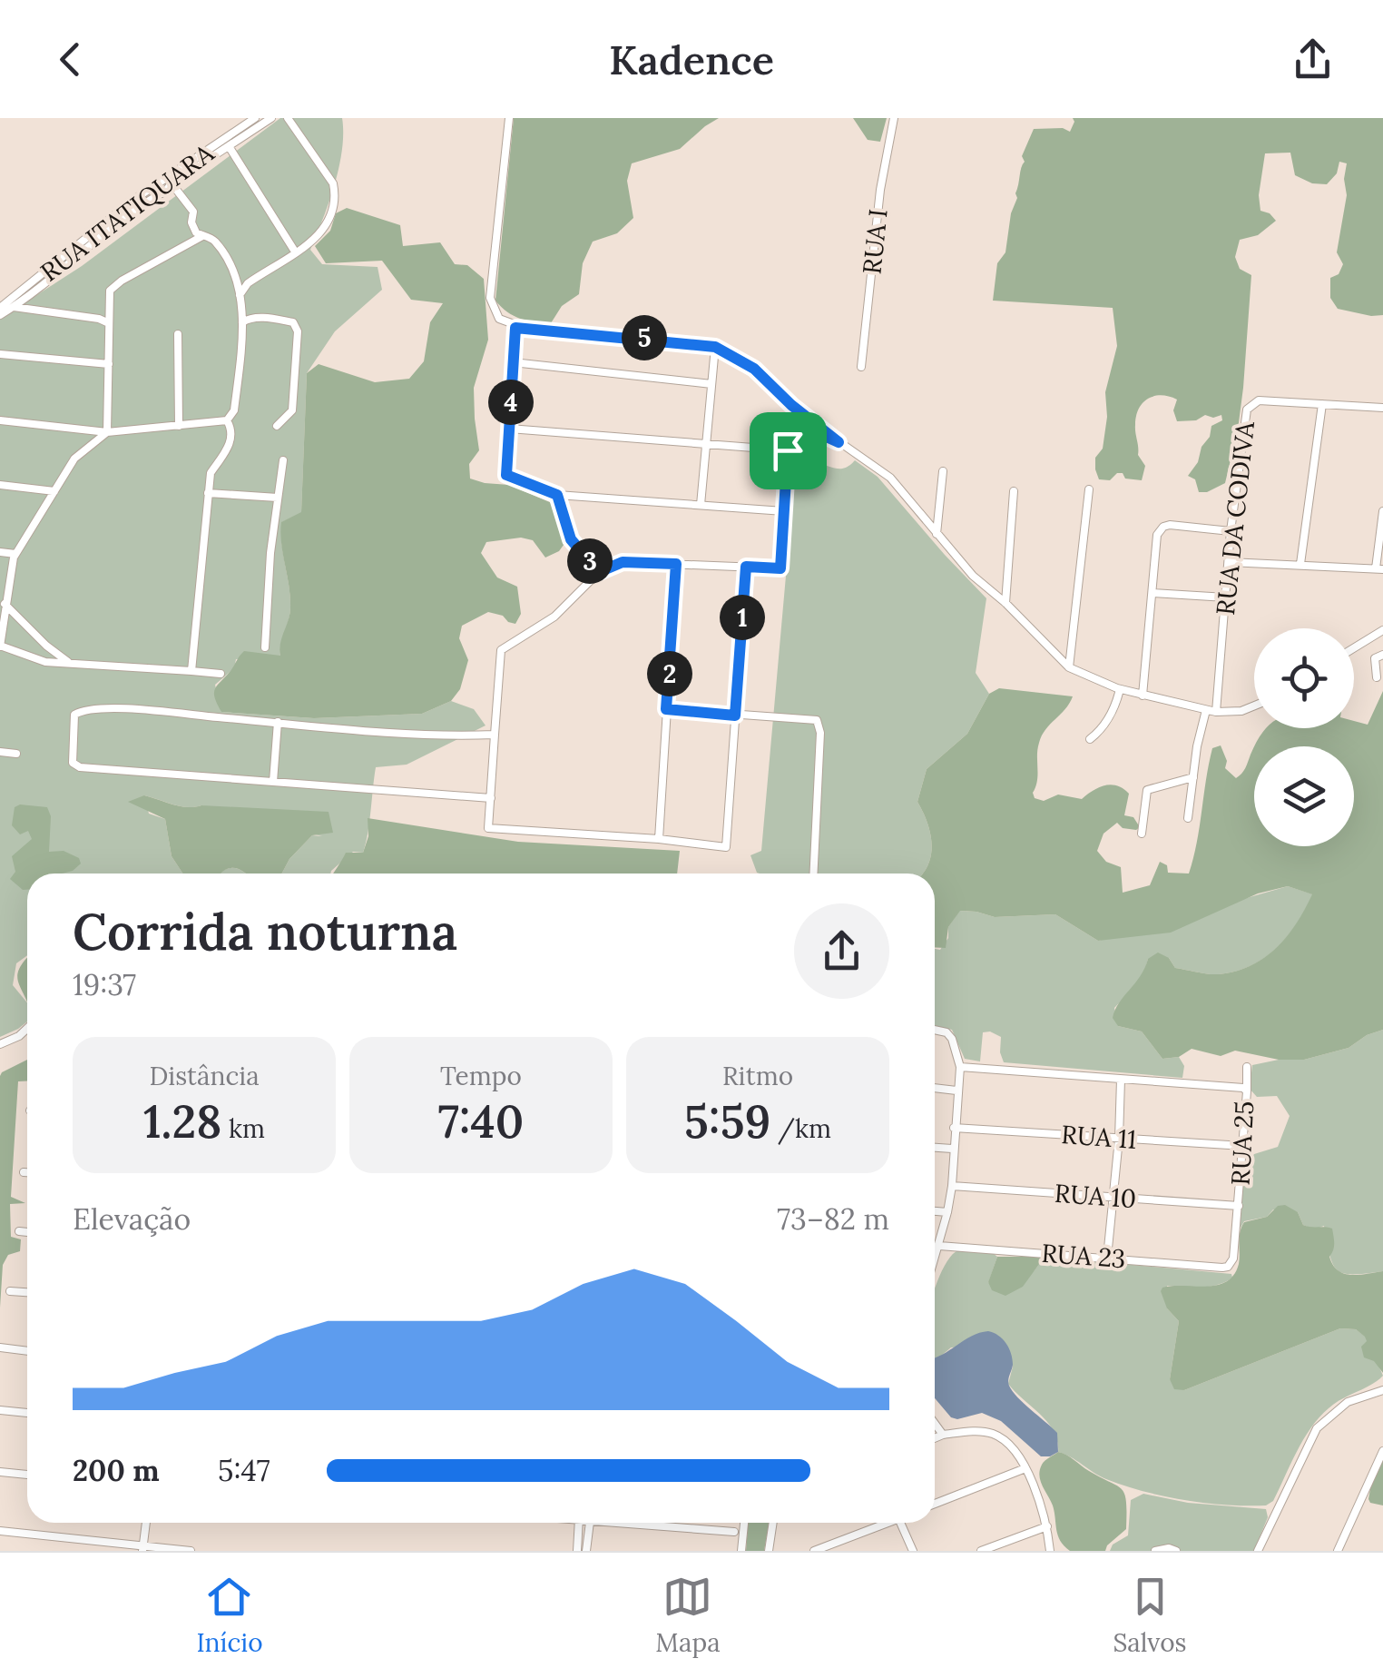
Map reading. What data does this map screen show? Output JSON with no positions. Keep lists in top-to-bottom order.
{
  "streets": {
    "street": [
      "RUA ITATIQUARA",
      "RUA I",
      "RUA DA CODIVA",
      "RUA 11",
      "RUA 25",
      "RUA 10",
      "RUA 23"
    ]
  },
  "crossings": [
    ["RUA 11", "RUA 25"],
    ["RUA 25", "RUA 10"],
    ["RUA 25", "RUA 23"]
  ],
  "page": {
    "header": "Kadence",
    "pins": [
      "5",
      "4",
      "3",
      "1",
      "2"
    ],
    "heading": ["Corrida noturna", "19:37"],
    "stats": [
      ["Distância", "1.28 km"],
      ["Tempo", "7:40"],
      ["Ritmo", "5:59 /km"]
    ],
    "chart": ["Elevação", "73–82 m"],
    "list": [
      {
        "name": "200 m",
        "note": "5:47"
      }
    ],
    "tabs": ["Início", "Mapa", "Salvos"]
  }
}
